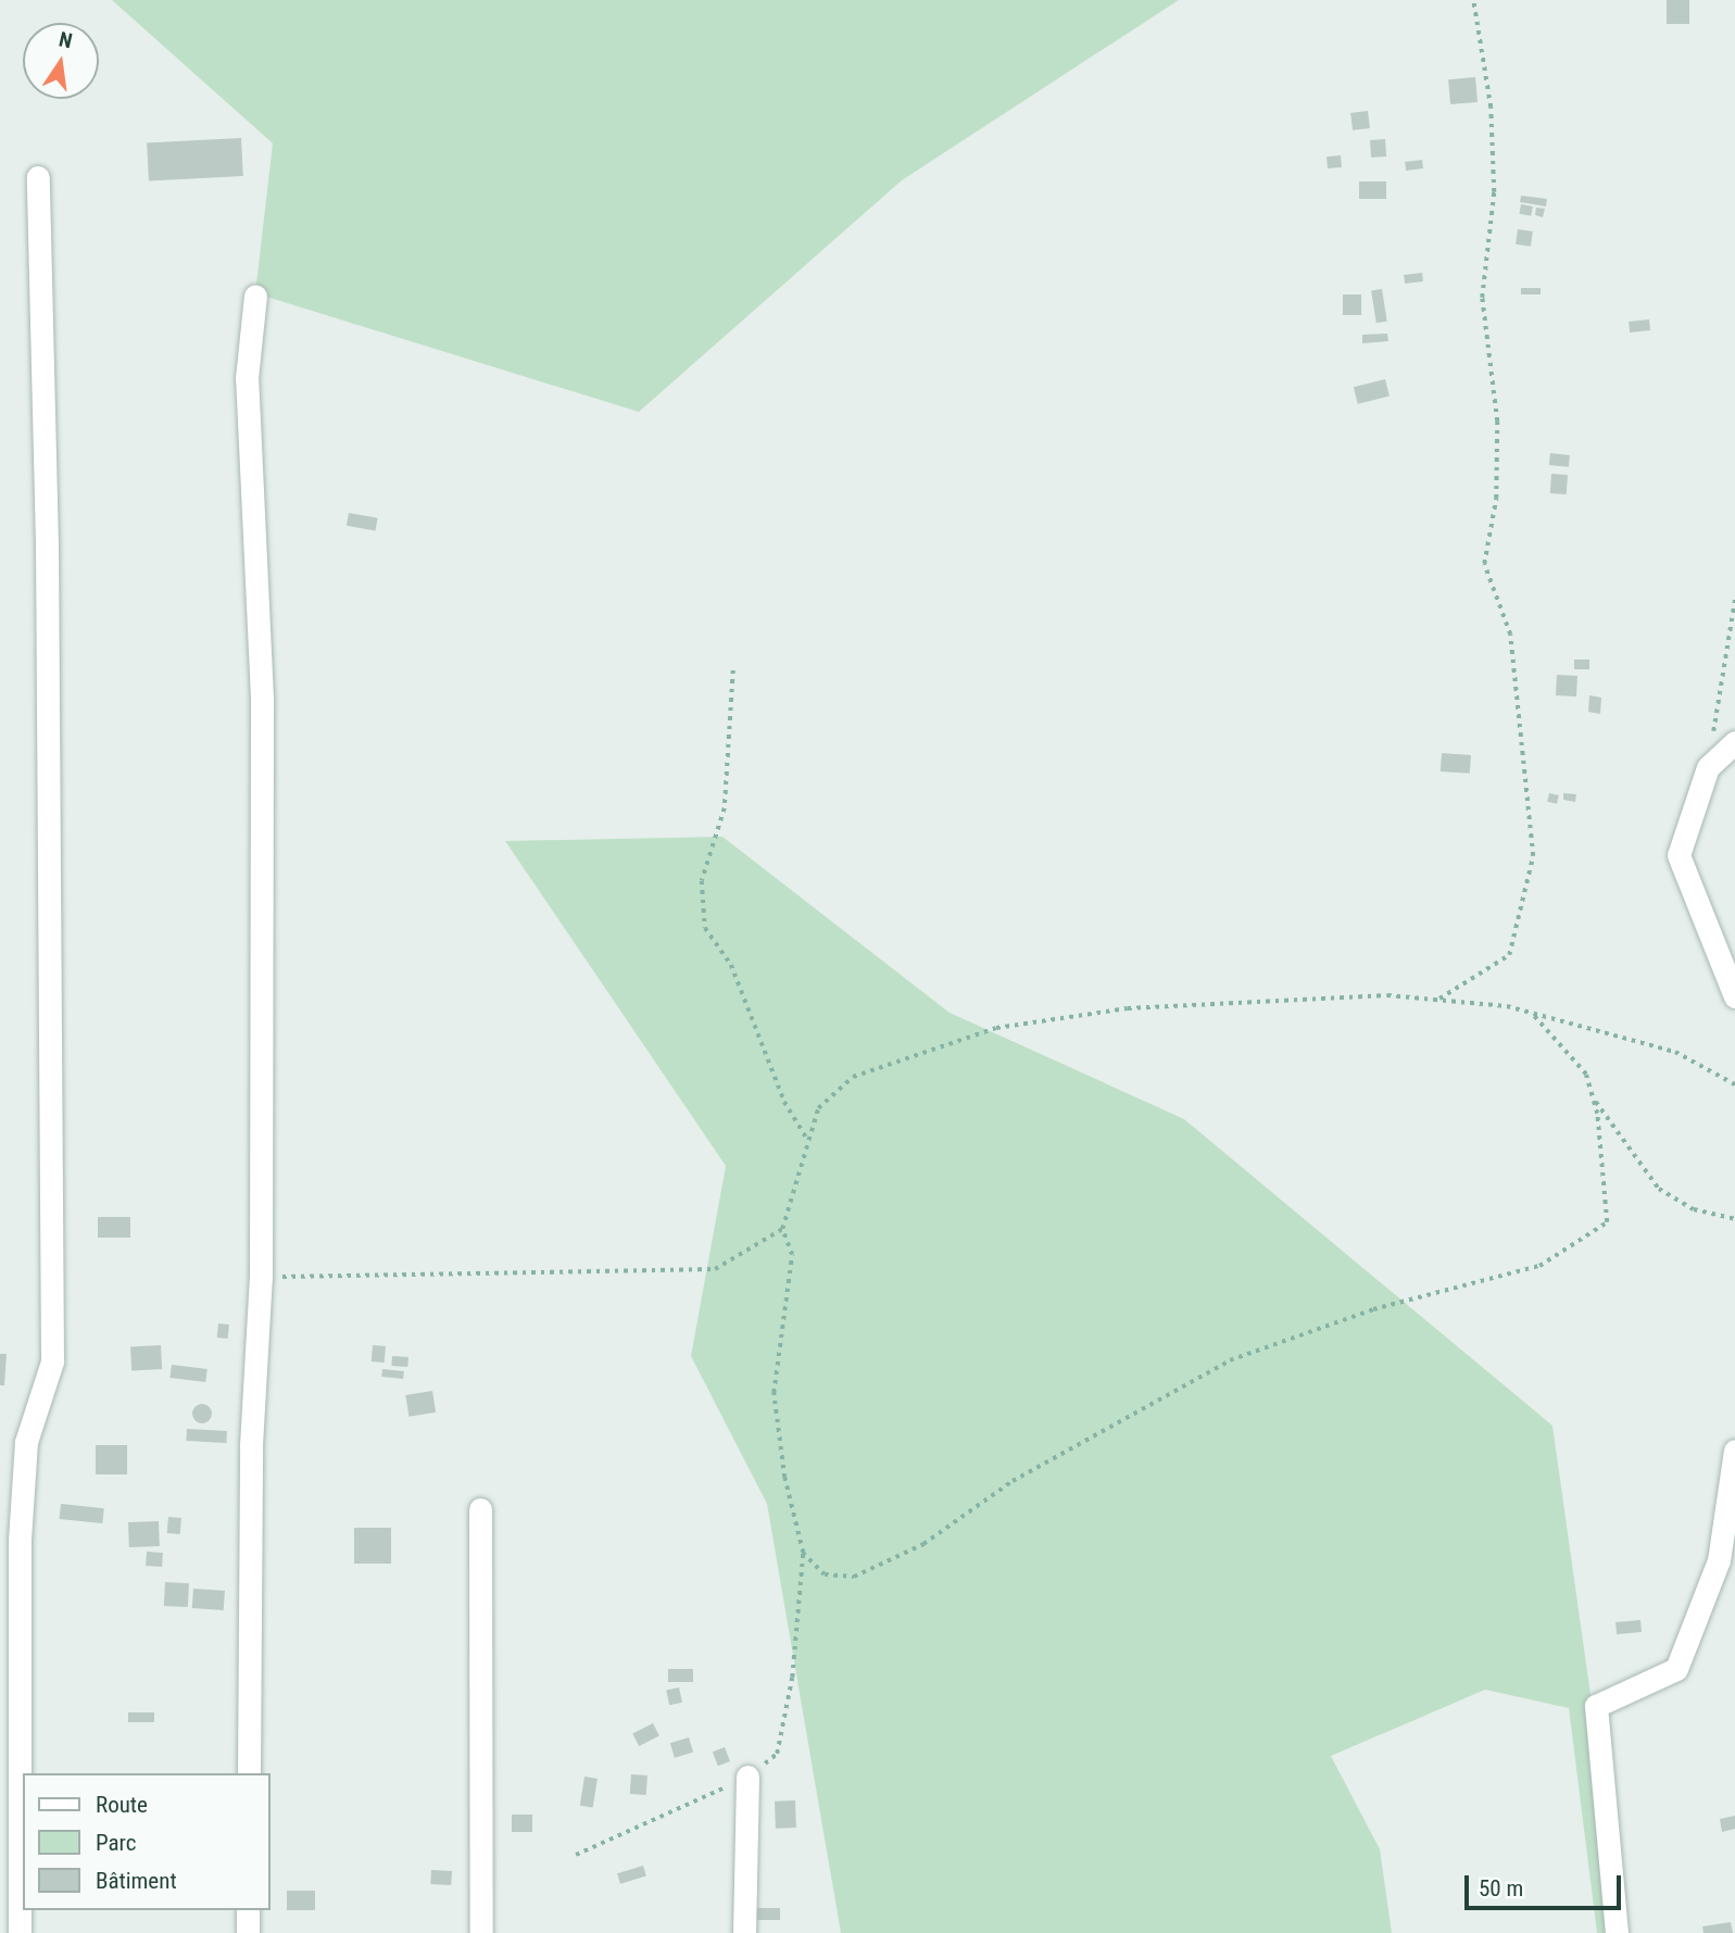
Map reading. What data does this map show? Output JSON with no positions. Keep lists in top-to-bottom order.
{
  "legend": ["Route", "Parc", "Bâtiment"],
  "scale_bar": "50 m",
  "north": "top"
}
